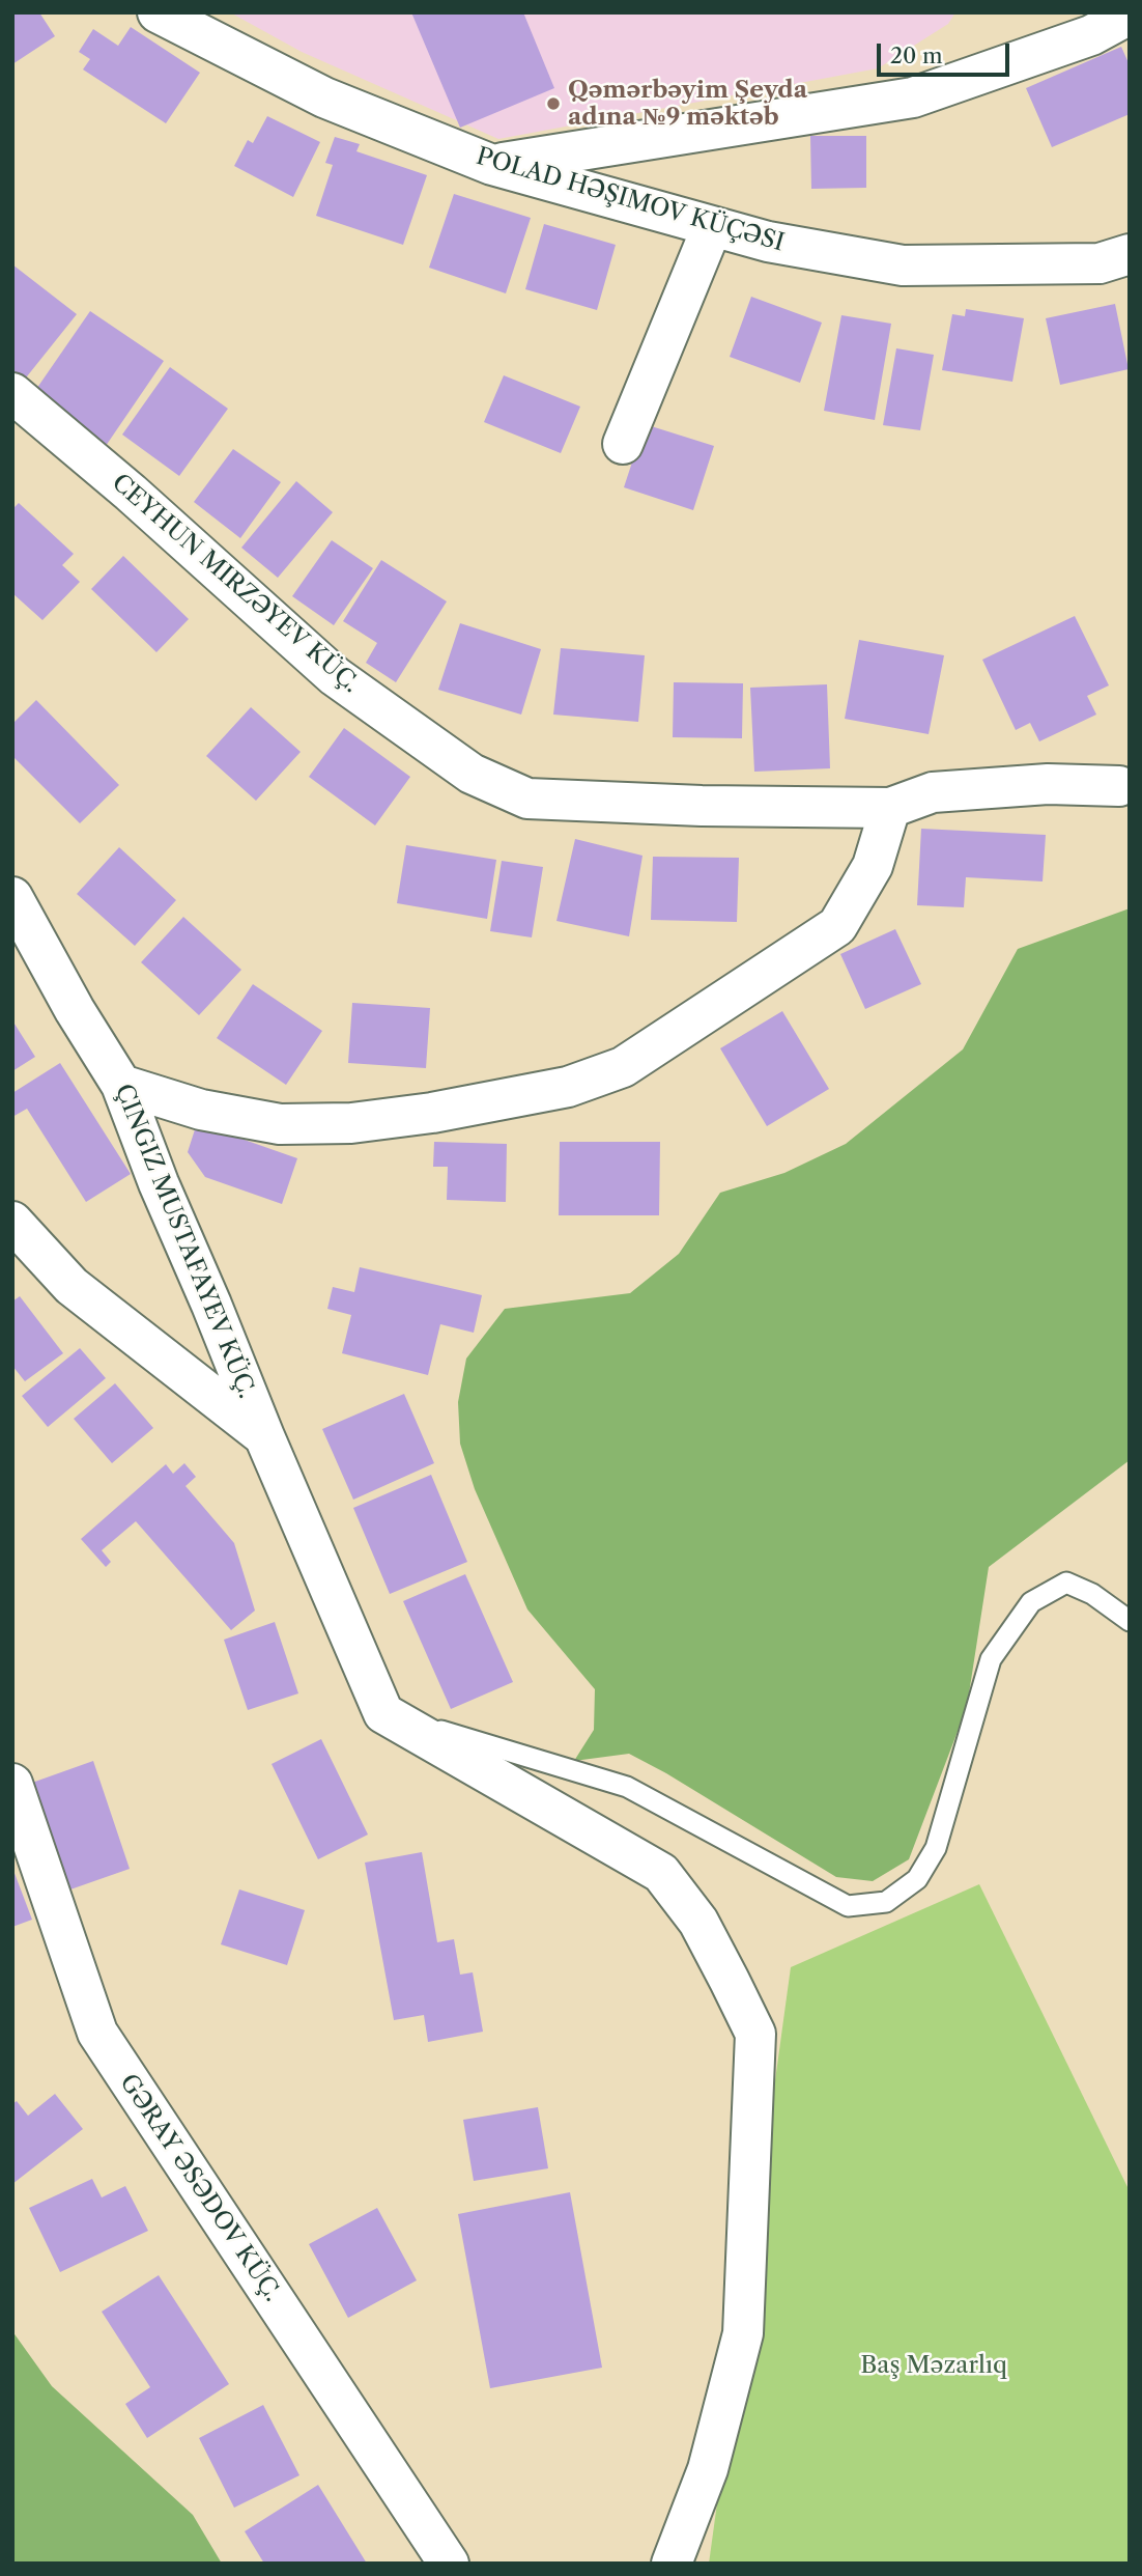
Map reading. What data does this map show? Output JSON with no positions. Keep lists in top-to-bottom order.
{
  "streets": {
    "street": [
      "POLAD HƏŞIMOV KÜÇƏSI",
      "CEYHUN MIRZƏYEV KÜÇ.",
      "ÇINGIZ MUSTAFAYEV KÜÇ.",
      "GƏRAY ƏSƏDOV KÜÇ."
    ]
  },
  "parks": ["Baş Məzarlıq"],
  "places": ["Qəmərbəyim Şeyda adına №9 məktəb"],
  "scale_bar": "20 m"
}
